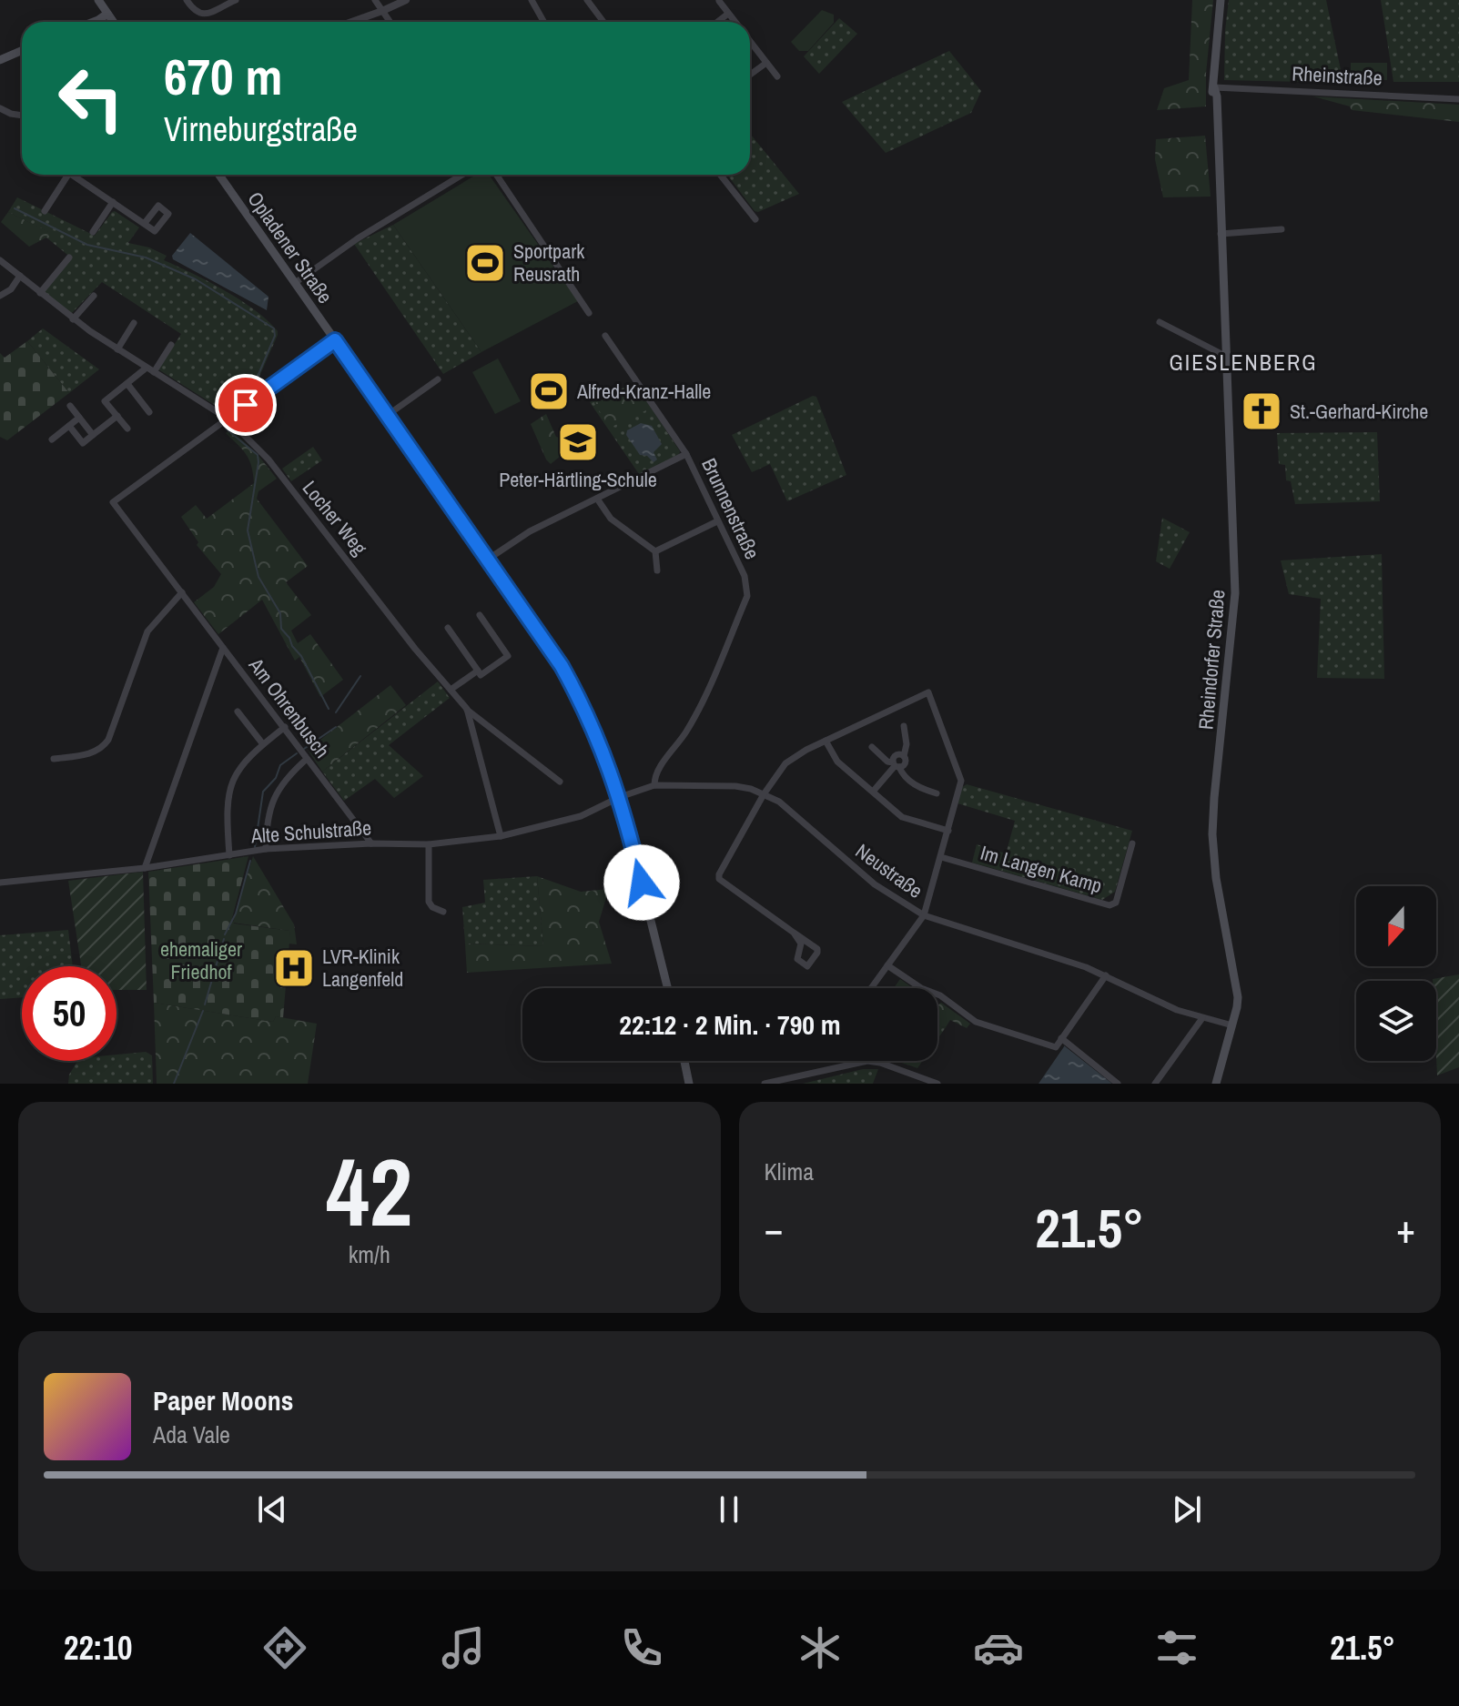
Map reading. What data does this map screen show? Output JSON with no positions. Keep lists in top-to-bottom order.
{
  "streets": {
    "main road": ["Opladener Straße", "Rheindorfer Straße"],
    "street": [
      "Rheinstraße",
      "Brunnenstraße",
      "Locher Weg",
      "Am Ohrenbusch",
      "Alte Schulstraße",
      "Im Langen Kamp",
      "Neustraße"
    ]
  },
  "crossings": [
    ["Rheinstraße", "Rheindorfer Straße"],
    ["Opladener Straße", "Alte Schulstraße"],
    ["Opladener Straße", "Neustraße"],
    ["Brunnenstraße", "Neustraße"],
    ["Locher Weg", "Am Ohrenbusch"],
    ["Locher Weg", "Alte Schulstraße"],
    ["Rheindorfer Straße", "Neustraße"],
    ["Am Ohrenbusch", "Alte Schulstraße"],
    ["Alte Schulstraße", "Neustraße"]
  ],
  "districts": ["GIESLENBERG"],
  "parks": ["ehemaliger Friedhof"],
  "places": {
    "sports": ["Sportpark Reusrath", "Alfred-Kranz-Halle"],
    "church": ["St.-Gerhard-Kirche"],
    "school or university": ["Peter-Härtling-Schule"],
    "hospital": ["LVR-Klinik Langenfeld"]
  },
  "north": "bottom",
  "page": {
    "turn": ["670 m", "Virneburgstraße"],
    "limit": "50",
    "trip": "22:12 · 2 Min. · 790 m",
    "tile": [
      ["42", "km/h"],
      "Klima"
    ],
    "heat": ["−", "21.5°", "+"],
    "song": ["Paper Moons", "Ada Vale"],
    "tabs": ["22:10", "21.5°"]
  }
}
